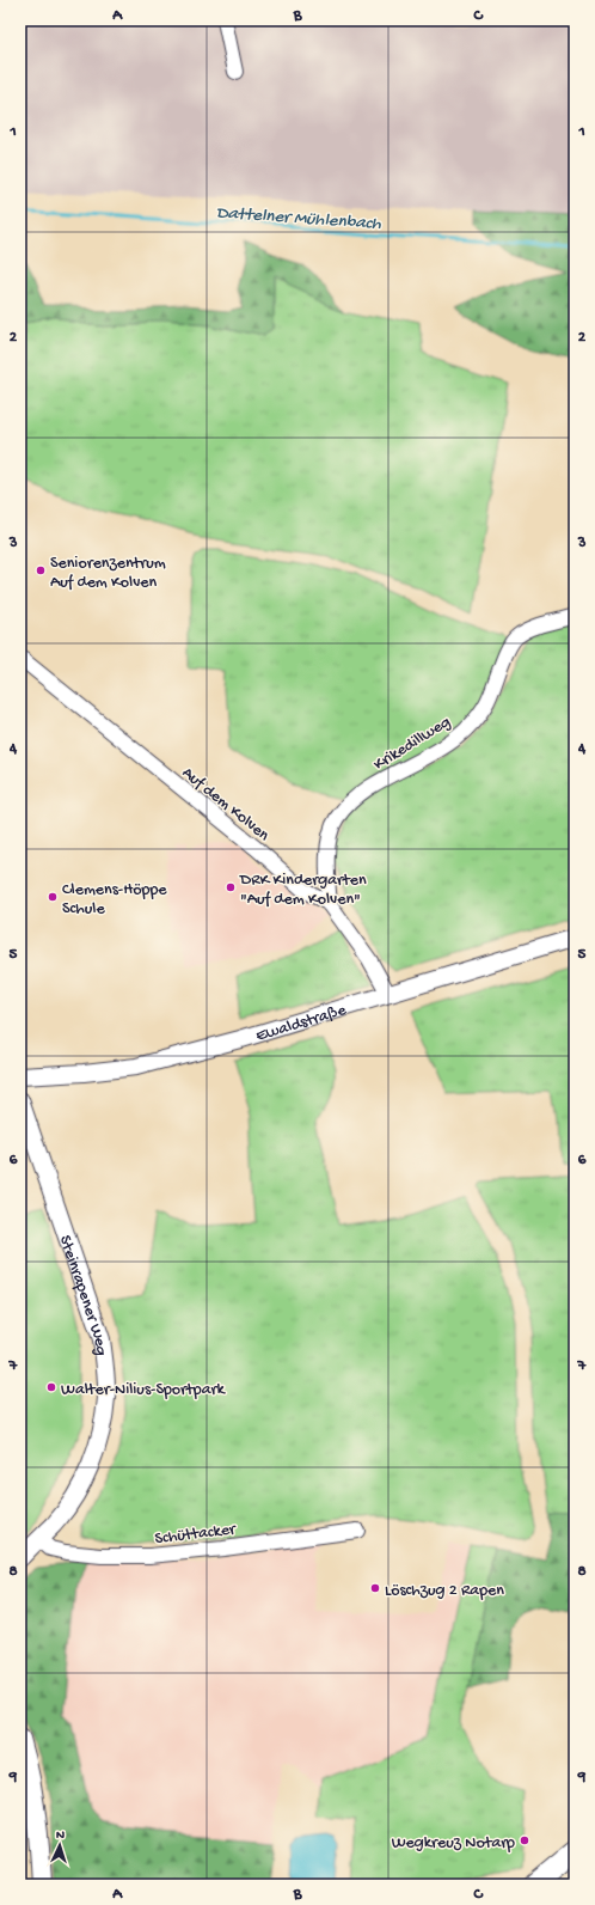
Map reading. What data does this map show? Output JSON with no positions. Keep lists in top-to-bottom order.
{
  "streets": {
    "street": [
      "Krikedillweg",
      "Auf dem Kolven",
      "Ewaldstraße",
      "Steinrapener Weg",
      "Schüttacker"
    ]
  },
  "crossings": [
    ["Krikedillweg", "Auf dem Kolven"],
    ["Auf dem Kolven", "Ewaldstraße"],
    ["Steinrapener Weg", "Schüttacker"]
  ],
  "water": ["Dattelner Mühlenbach"],
  "places": [
    "Seniorenzentrum Auf dem Kolven",
    "DRK Kindergarten \"Auf dem Kolven\"",
    "Clemens-Höppe Schule",
    "Walter-Nilius-Sportpark",
    "Löschzug 2 Rapen",
    "Wegkreuz Notarp"
  ],
  "north": "top",
  "grid": {
    "columns": ["A", "B", "C"],
    "rows": [
      "1",
      "2",
      "3",
      "4",
      "5",
      "6",
      "7",
      "8",
      "9"
    ]
  }
}
